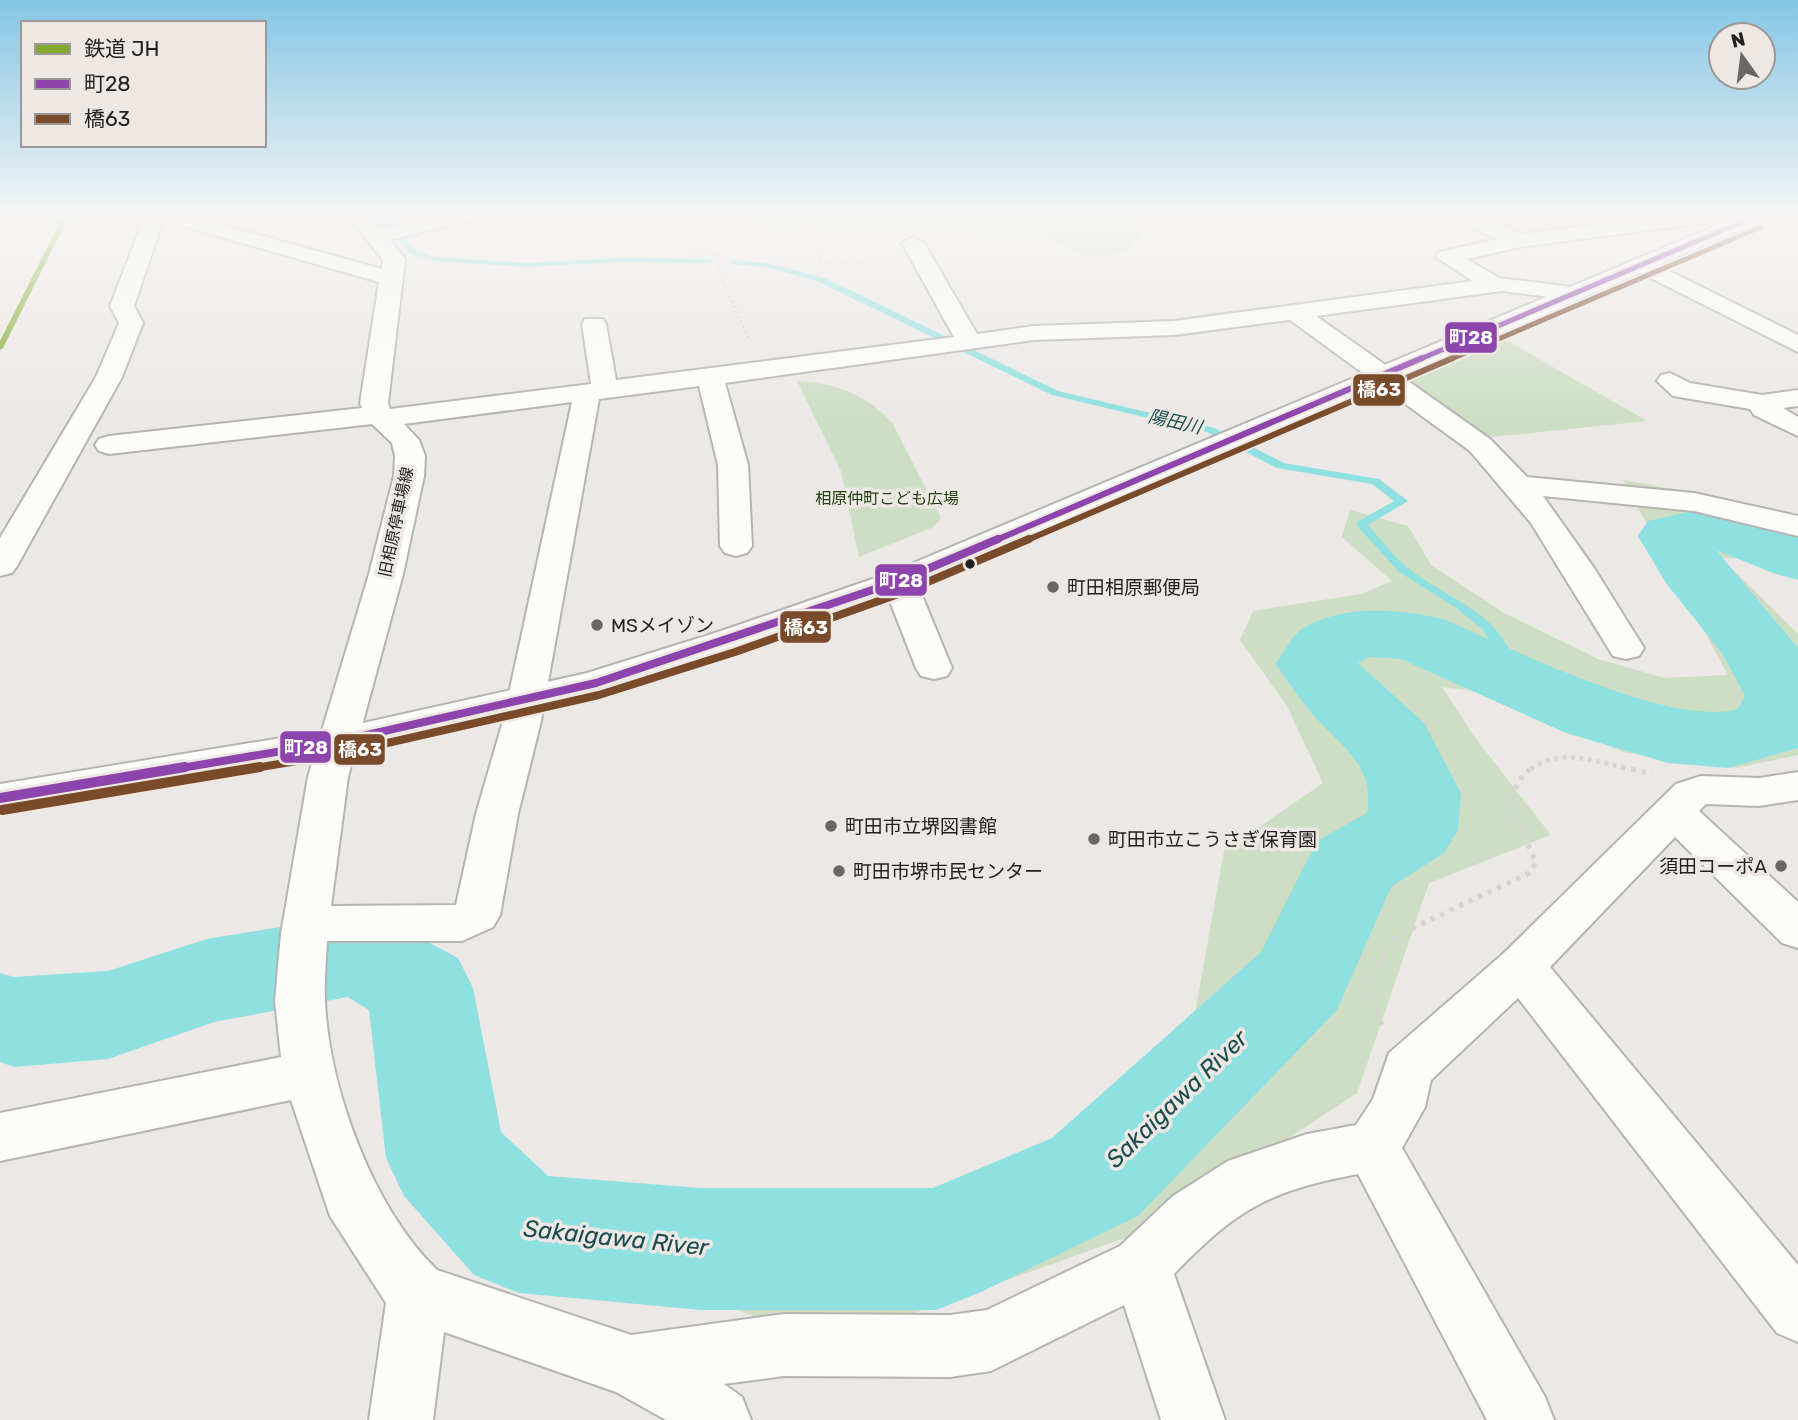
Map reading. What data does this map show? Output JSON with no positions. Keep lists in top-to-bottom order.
{
  "streets": {
    "street": ["旧相原停車場線"]
  },
  "water": ["陽田川", "Sakaigawa River"],
  "parks": ["相原仲町こども広場"],
  "places": [
    "町田相原郵便局",
    "MSメイゾン",
    "町田市立堺図書館",
    "町田市立こうさぎ保育園",
    "須田コーポA",
    "町田市堺市民センター"
  ],
  "lines": ["rail line JH", "transit line 町28", "transit line 橋63"],
  "legend": ["鉄道 JH", "町28", "橋63"],
  "north": "top"
}
